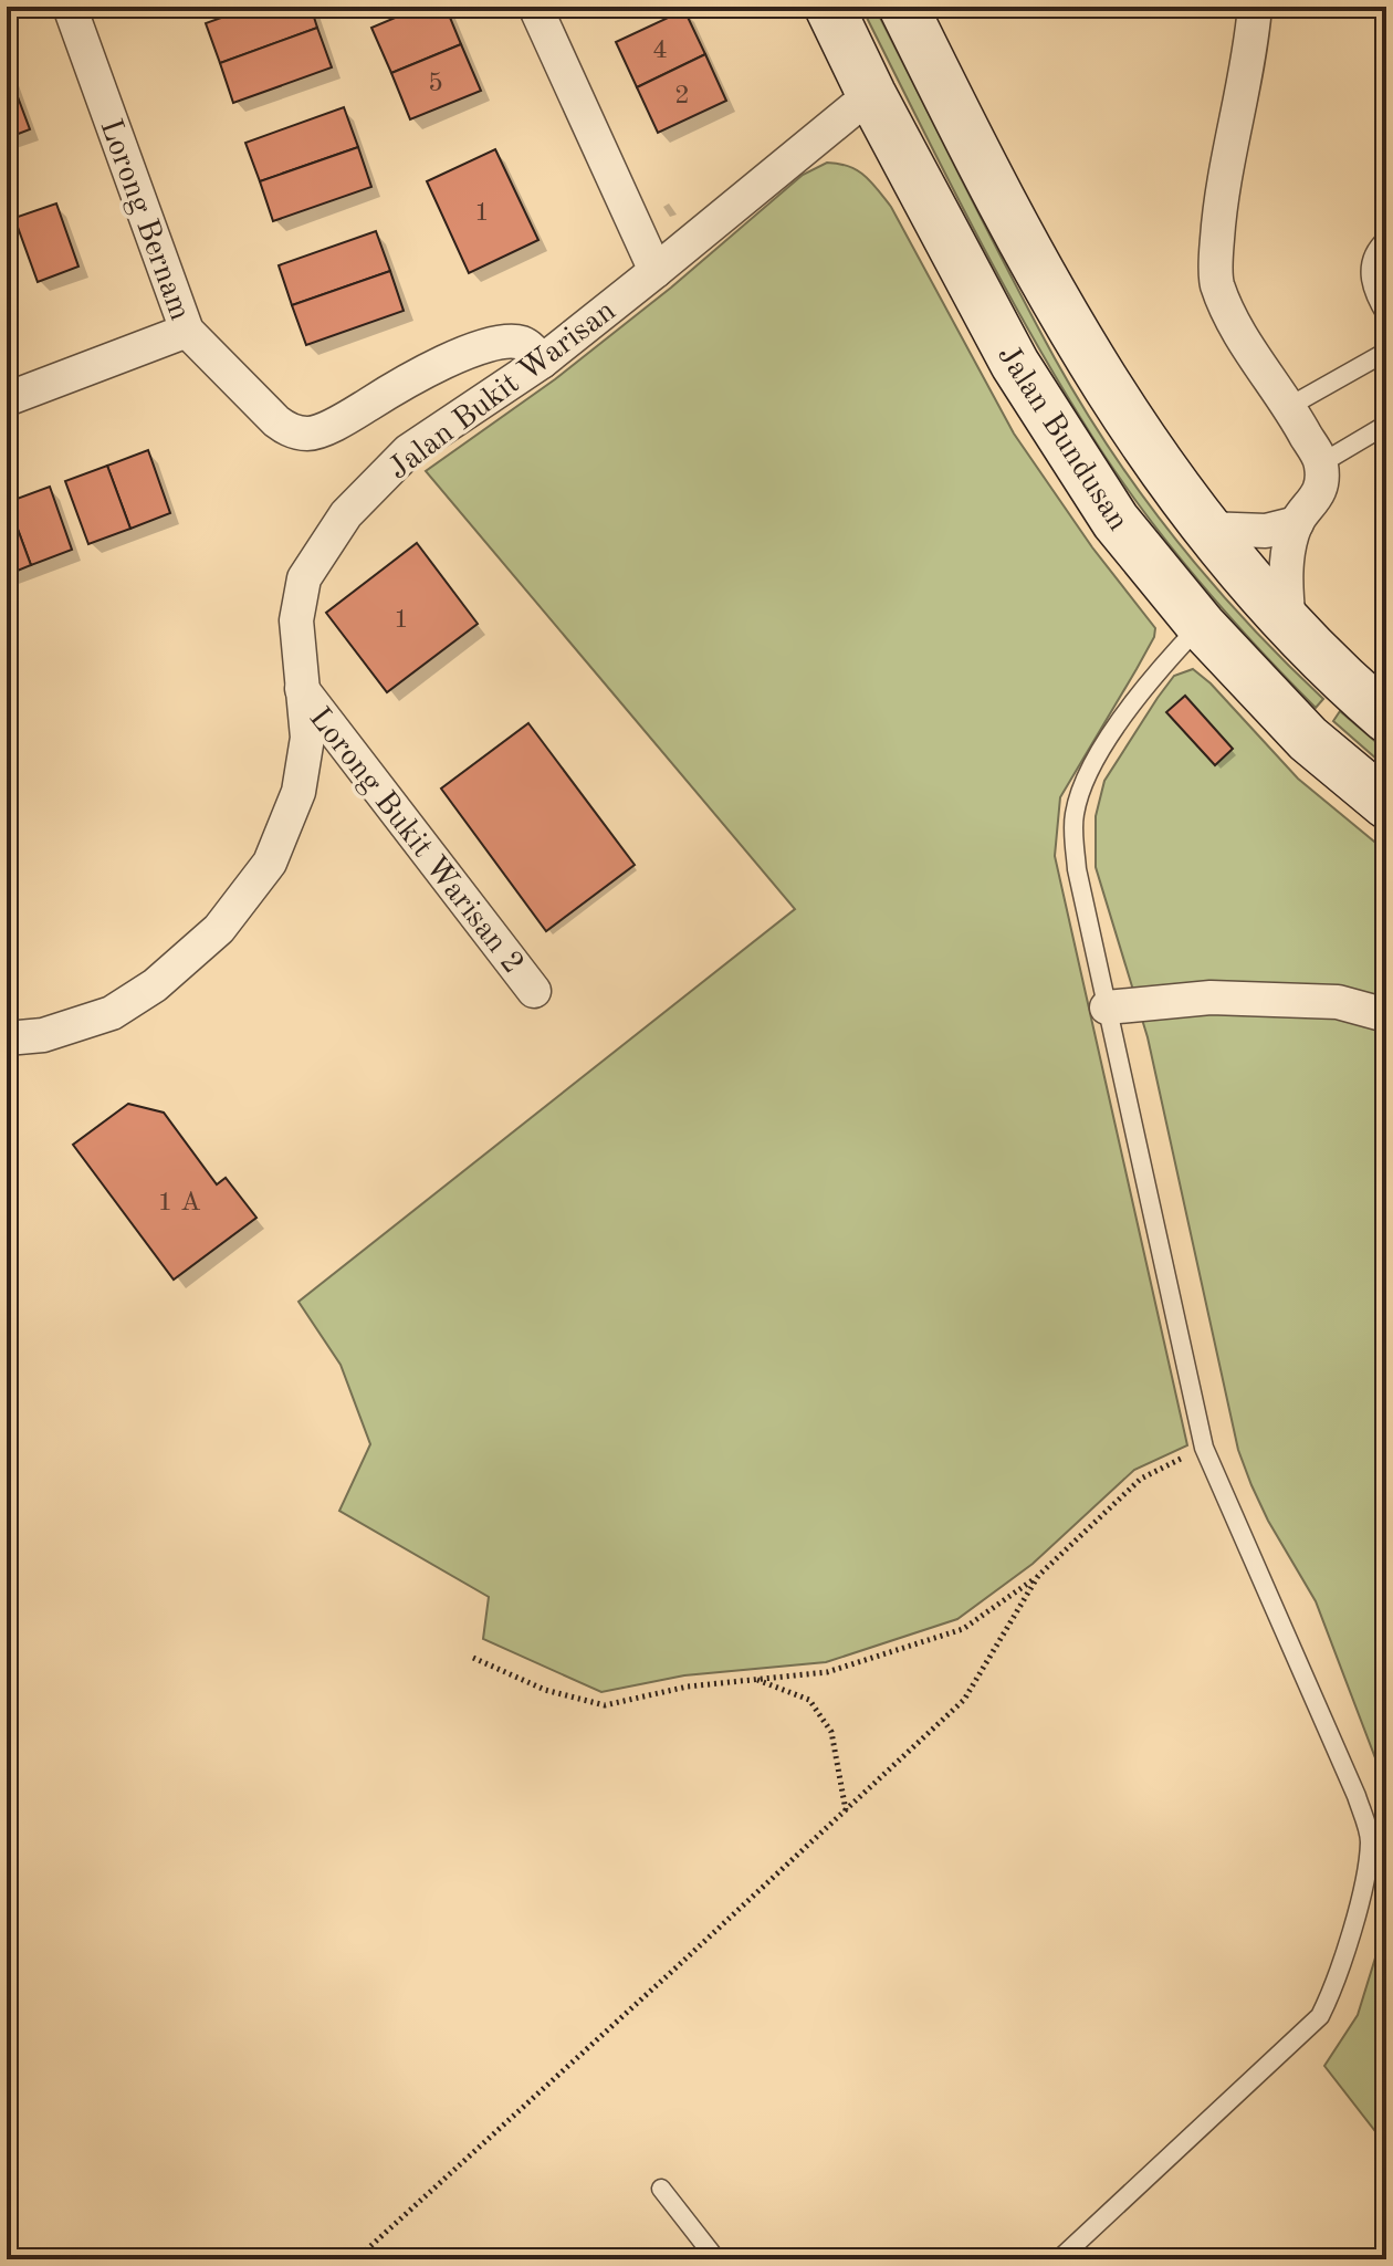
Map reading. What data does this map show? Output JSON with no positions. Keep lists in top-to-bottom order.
{
  "streets": {
    "main road": ["Jalan Bundusan"],
    "street": ["Lorong Bernam", "Jalan Bukit Warisan", "Lorong Bukit Warisan 2"]
  },
  "crossings": [
    ["Lorong Bernam", "Jalan Bukit Warisan"],
    ["Jalan Bukit Warisan", "Jalan Bundusan"],
    ["Jalan Bukit Warisan", "Lorong Bukit Warisan 2"]
  ],
  "house_numbers": [
    "4",
    "5",
    "2",
    "1",
    "1",
    "1 A"
  ]
}
